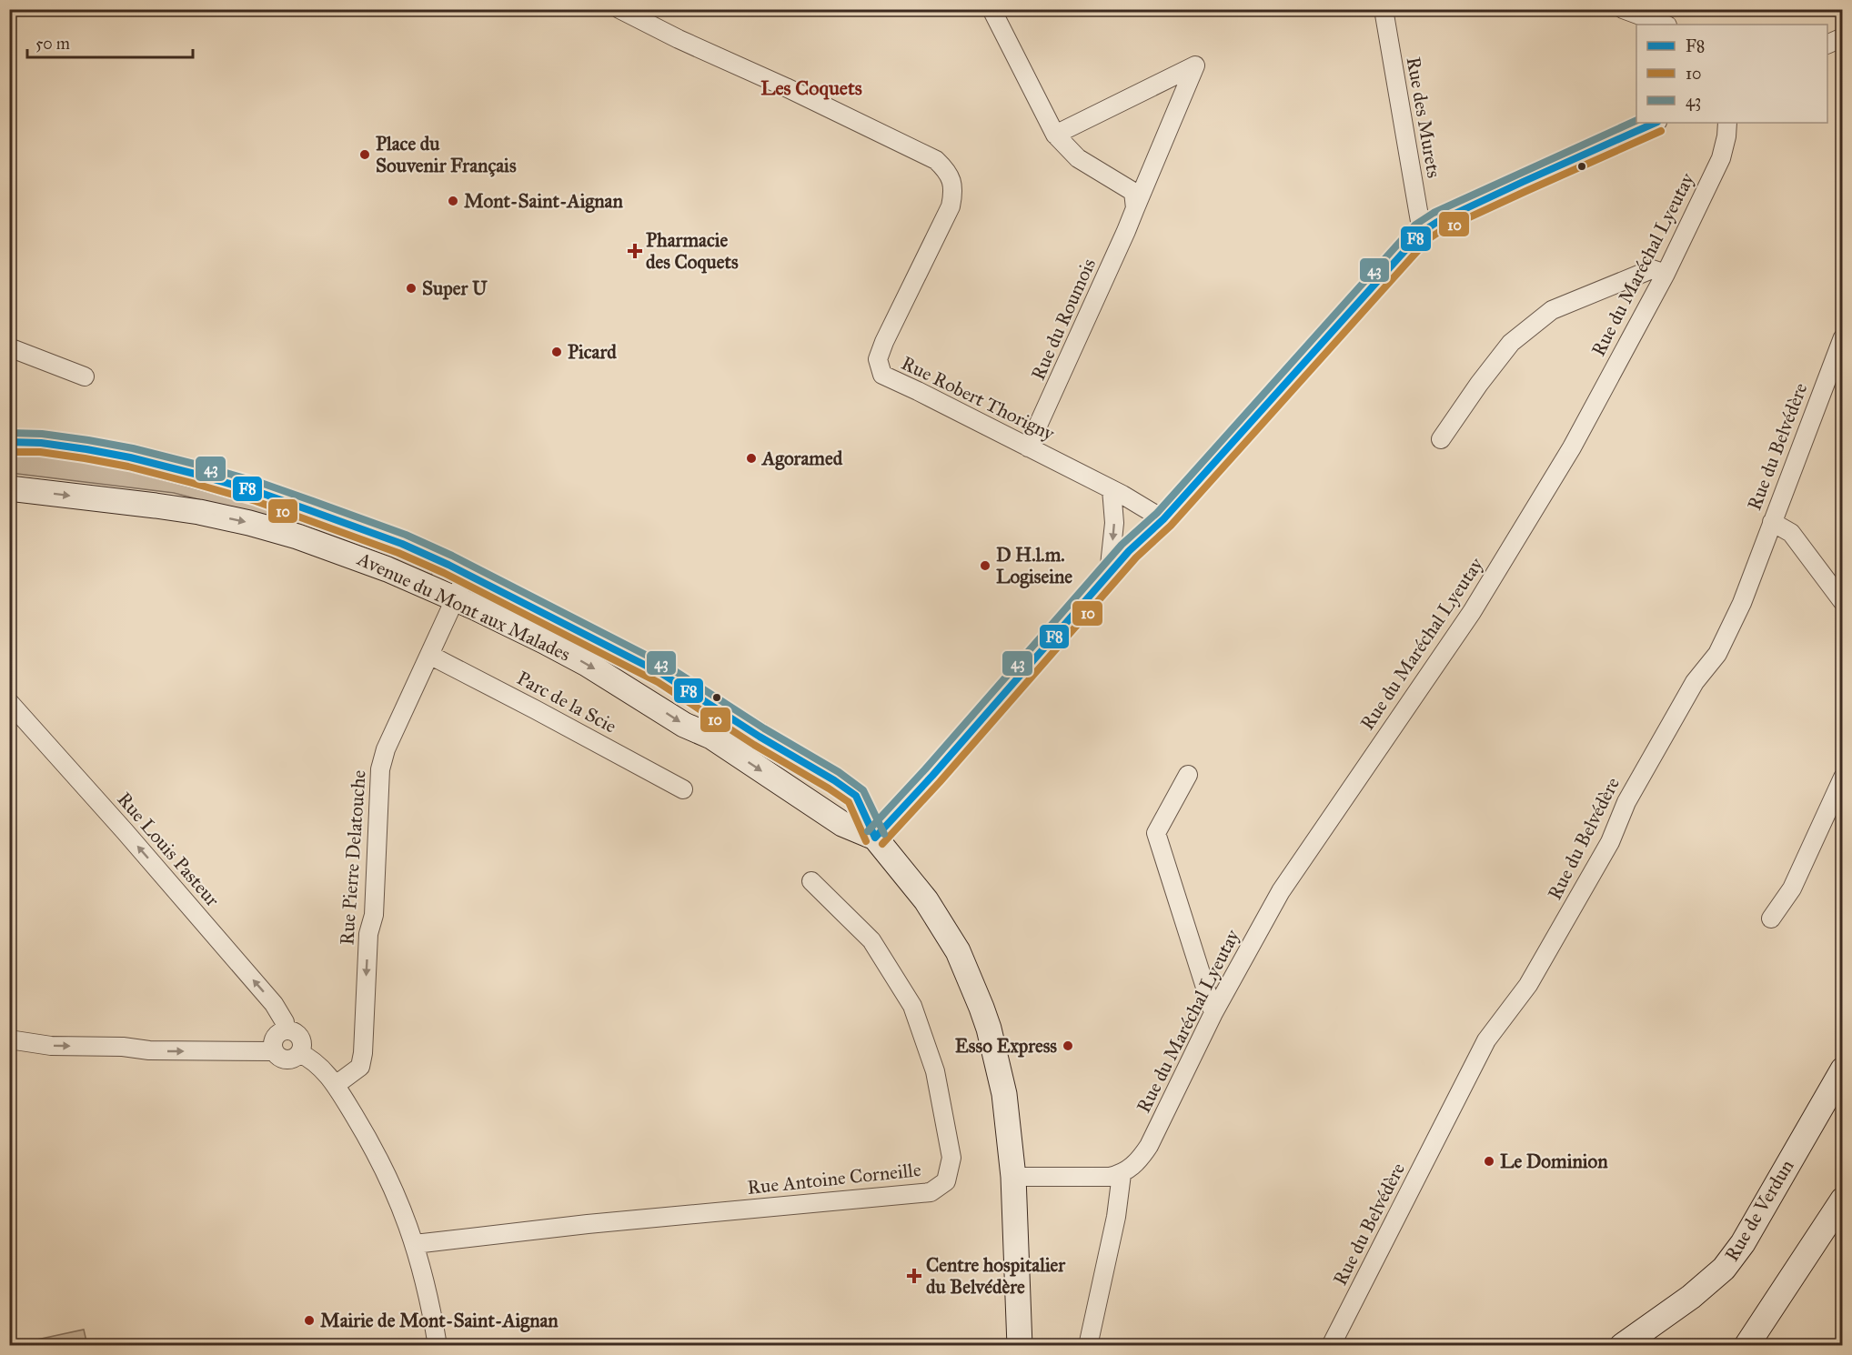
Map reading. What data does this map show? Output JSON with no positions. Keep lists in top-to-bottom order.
{
  "streets": {
    "street": [
      "Rue des Murets",
      "Rue du Maréchal Lyeutay",
      "Rue du Roumois",
      "Rue Robert Thorigny",
      "Rue du Belvédère",
      "Avenue du Mont aux Malades",
      "Parc de la Scie",
      "Rue Louis Pasteur",
      "Rue Pierre Delatouche",
      "Rue Antoine Corneille",
      "Rue de Verdun"
    ]
  },
  "crossings": [
    ["Rue du Roumois", "Rue Robert Thorigny"],
    ["Avenue du Mont aux Malades", "Rue Pierre Delatouche"],
    ["Parc de la Scie", "Rue Pierre Delatouche"]
  ],
  "one_way": ["Rue Louis Pasteur", "Rue Pierre Delatouche"],
  "districts": ["Les Coquets"],
  "places": {
    "other": [
      "Place du Souvenir Français",
      "Mont-Saint-Aignan",
      "Super U",
      "Picard",
      "Agoramed",
      "D H.l.m. Logiseine",
      "Esso Express",
      "Le Dominion",
      "Mairie de Mont-Saint-Aignan"
    ],
    "health": ["Pharmacie des Coquets", "Centre hospitalier du Belvédère"]
  },
  "lines": ["transit line 43", "transit line F8", "transit line 10"],
  "legend": ["F8", "10", "43"],
  "scale_bar": "50 m"
}
